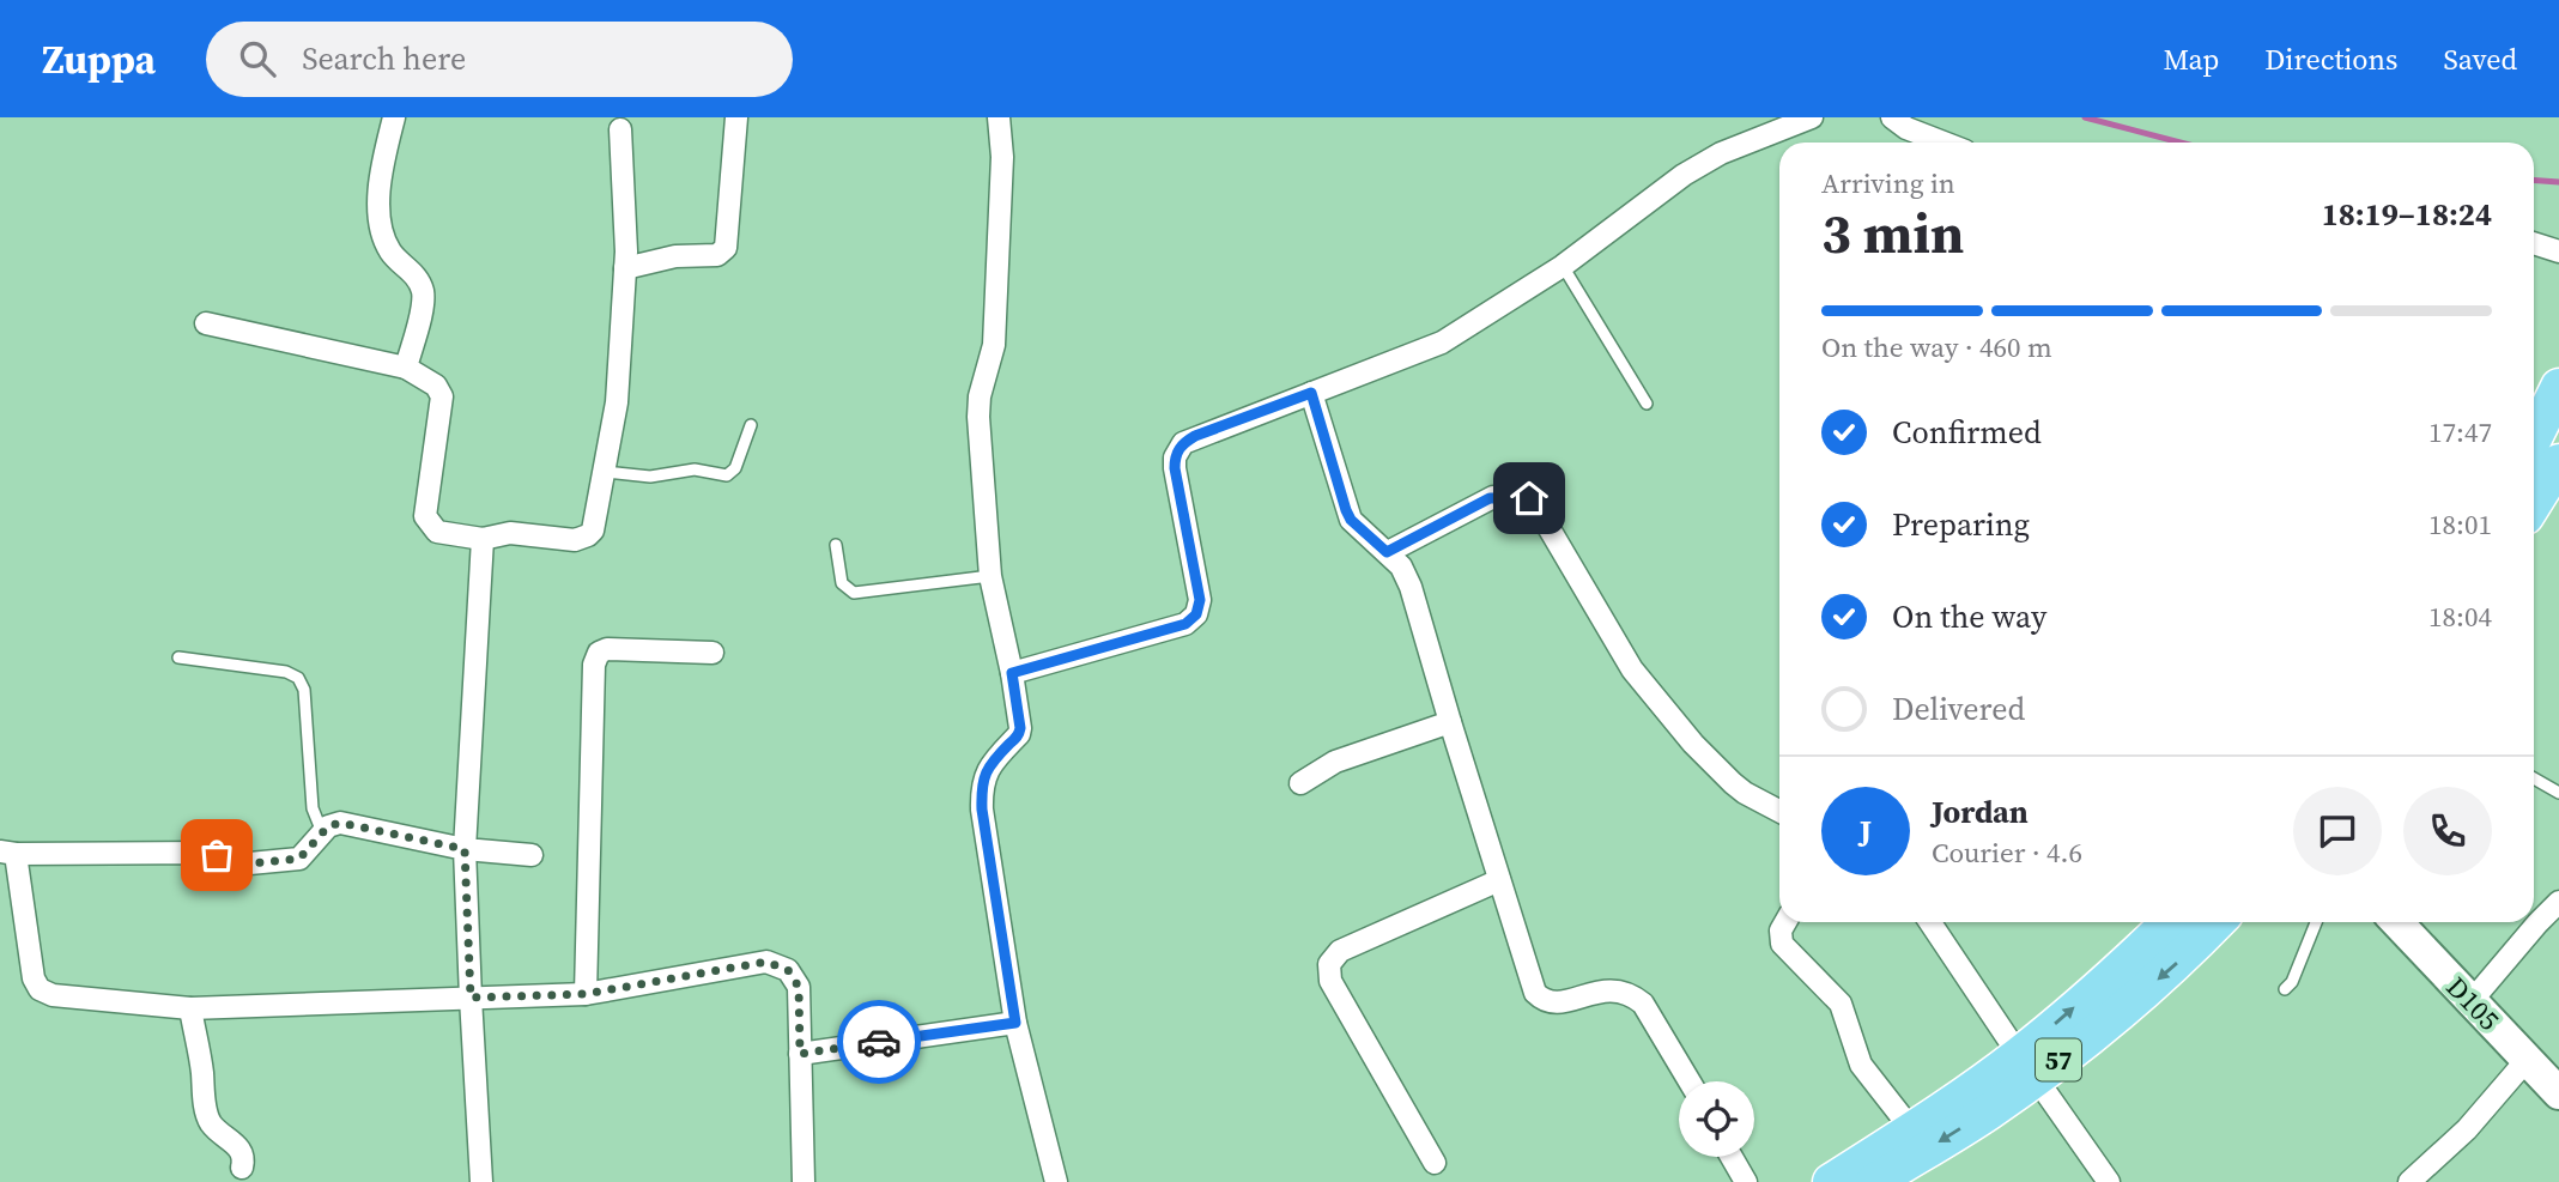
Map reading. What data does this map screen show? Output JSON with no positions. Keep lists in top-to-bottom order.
{
  "streets": {
    "main road": ["57"],
    "street": ["D105"]
  },
  "page": {
    "header": "Zuppa",
    "search": "Search here",
    "nav": ["Map", "Directions", "Saved"],
    "heading": ["3 min", "Arriving in", "18:19–18:24"],
    "panel": ["Jordan", "Courier · 4.6"],
    "bar": "On the way · 460 m",
    "list": [
      ["Confirmed", "17:47"],
      ["Preparing", "18:01"],
      ["On the way", "18:04"],
      "Delivered"
    ],
    "round": "J"
  }
}
